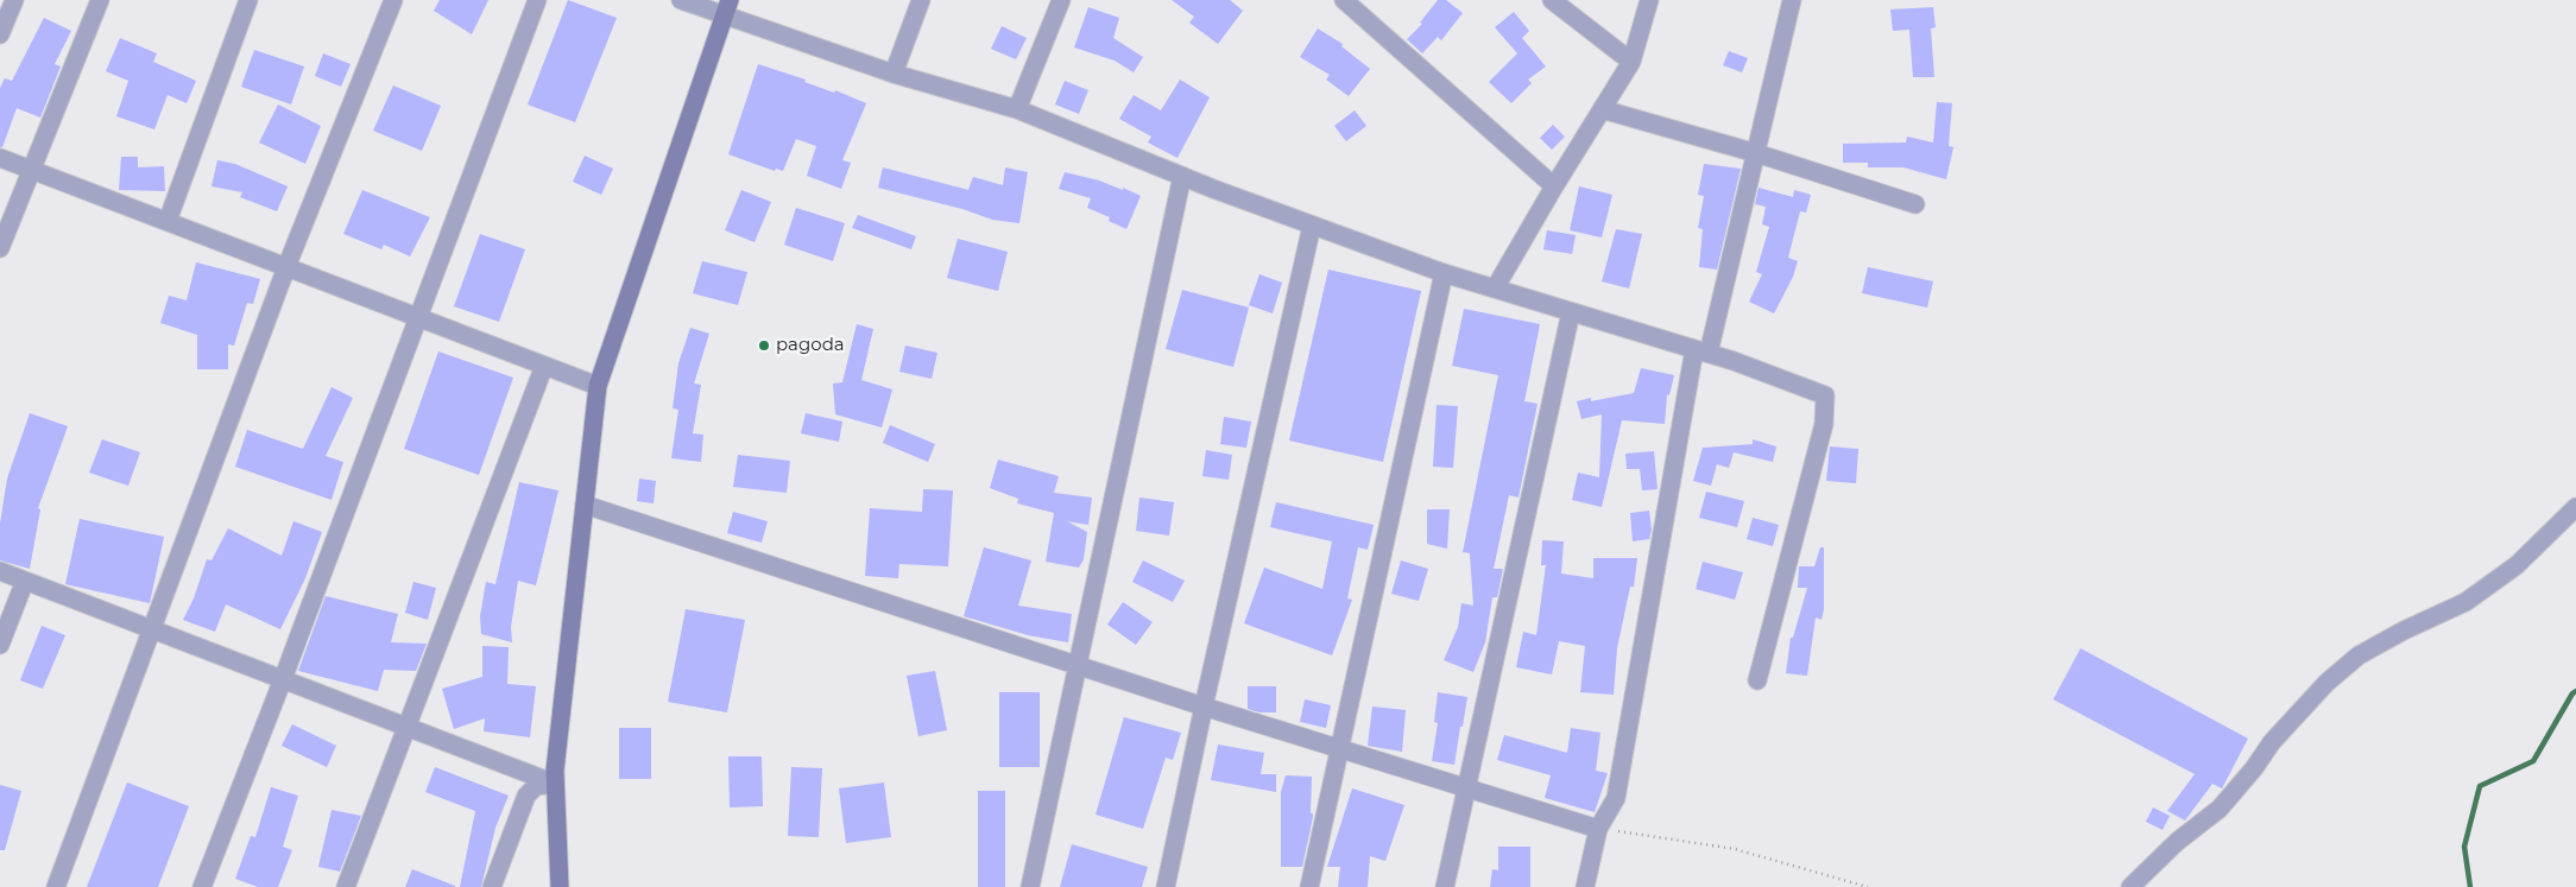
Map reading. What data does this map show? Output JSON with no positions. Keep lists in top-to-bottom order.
{
  "places": ["pagoda"]
}
